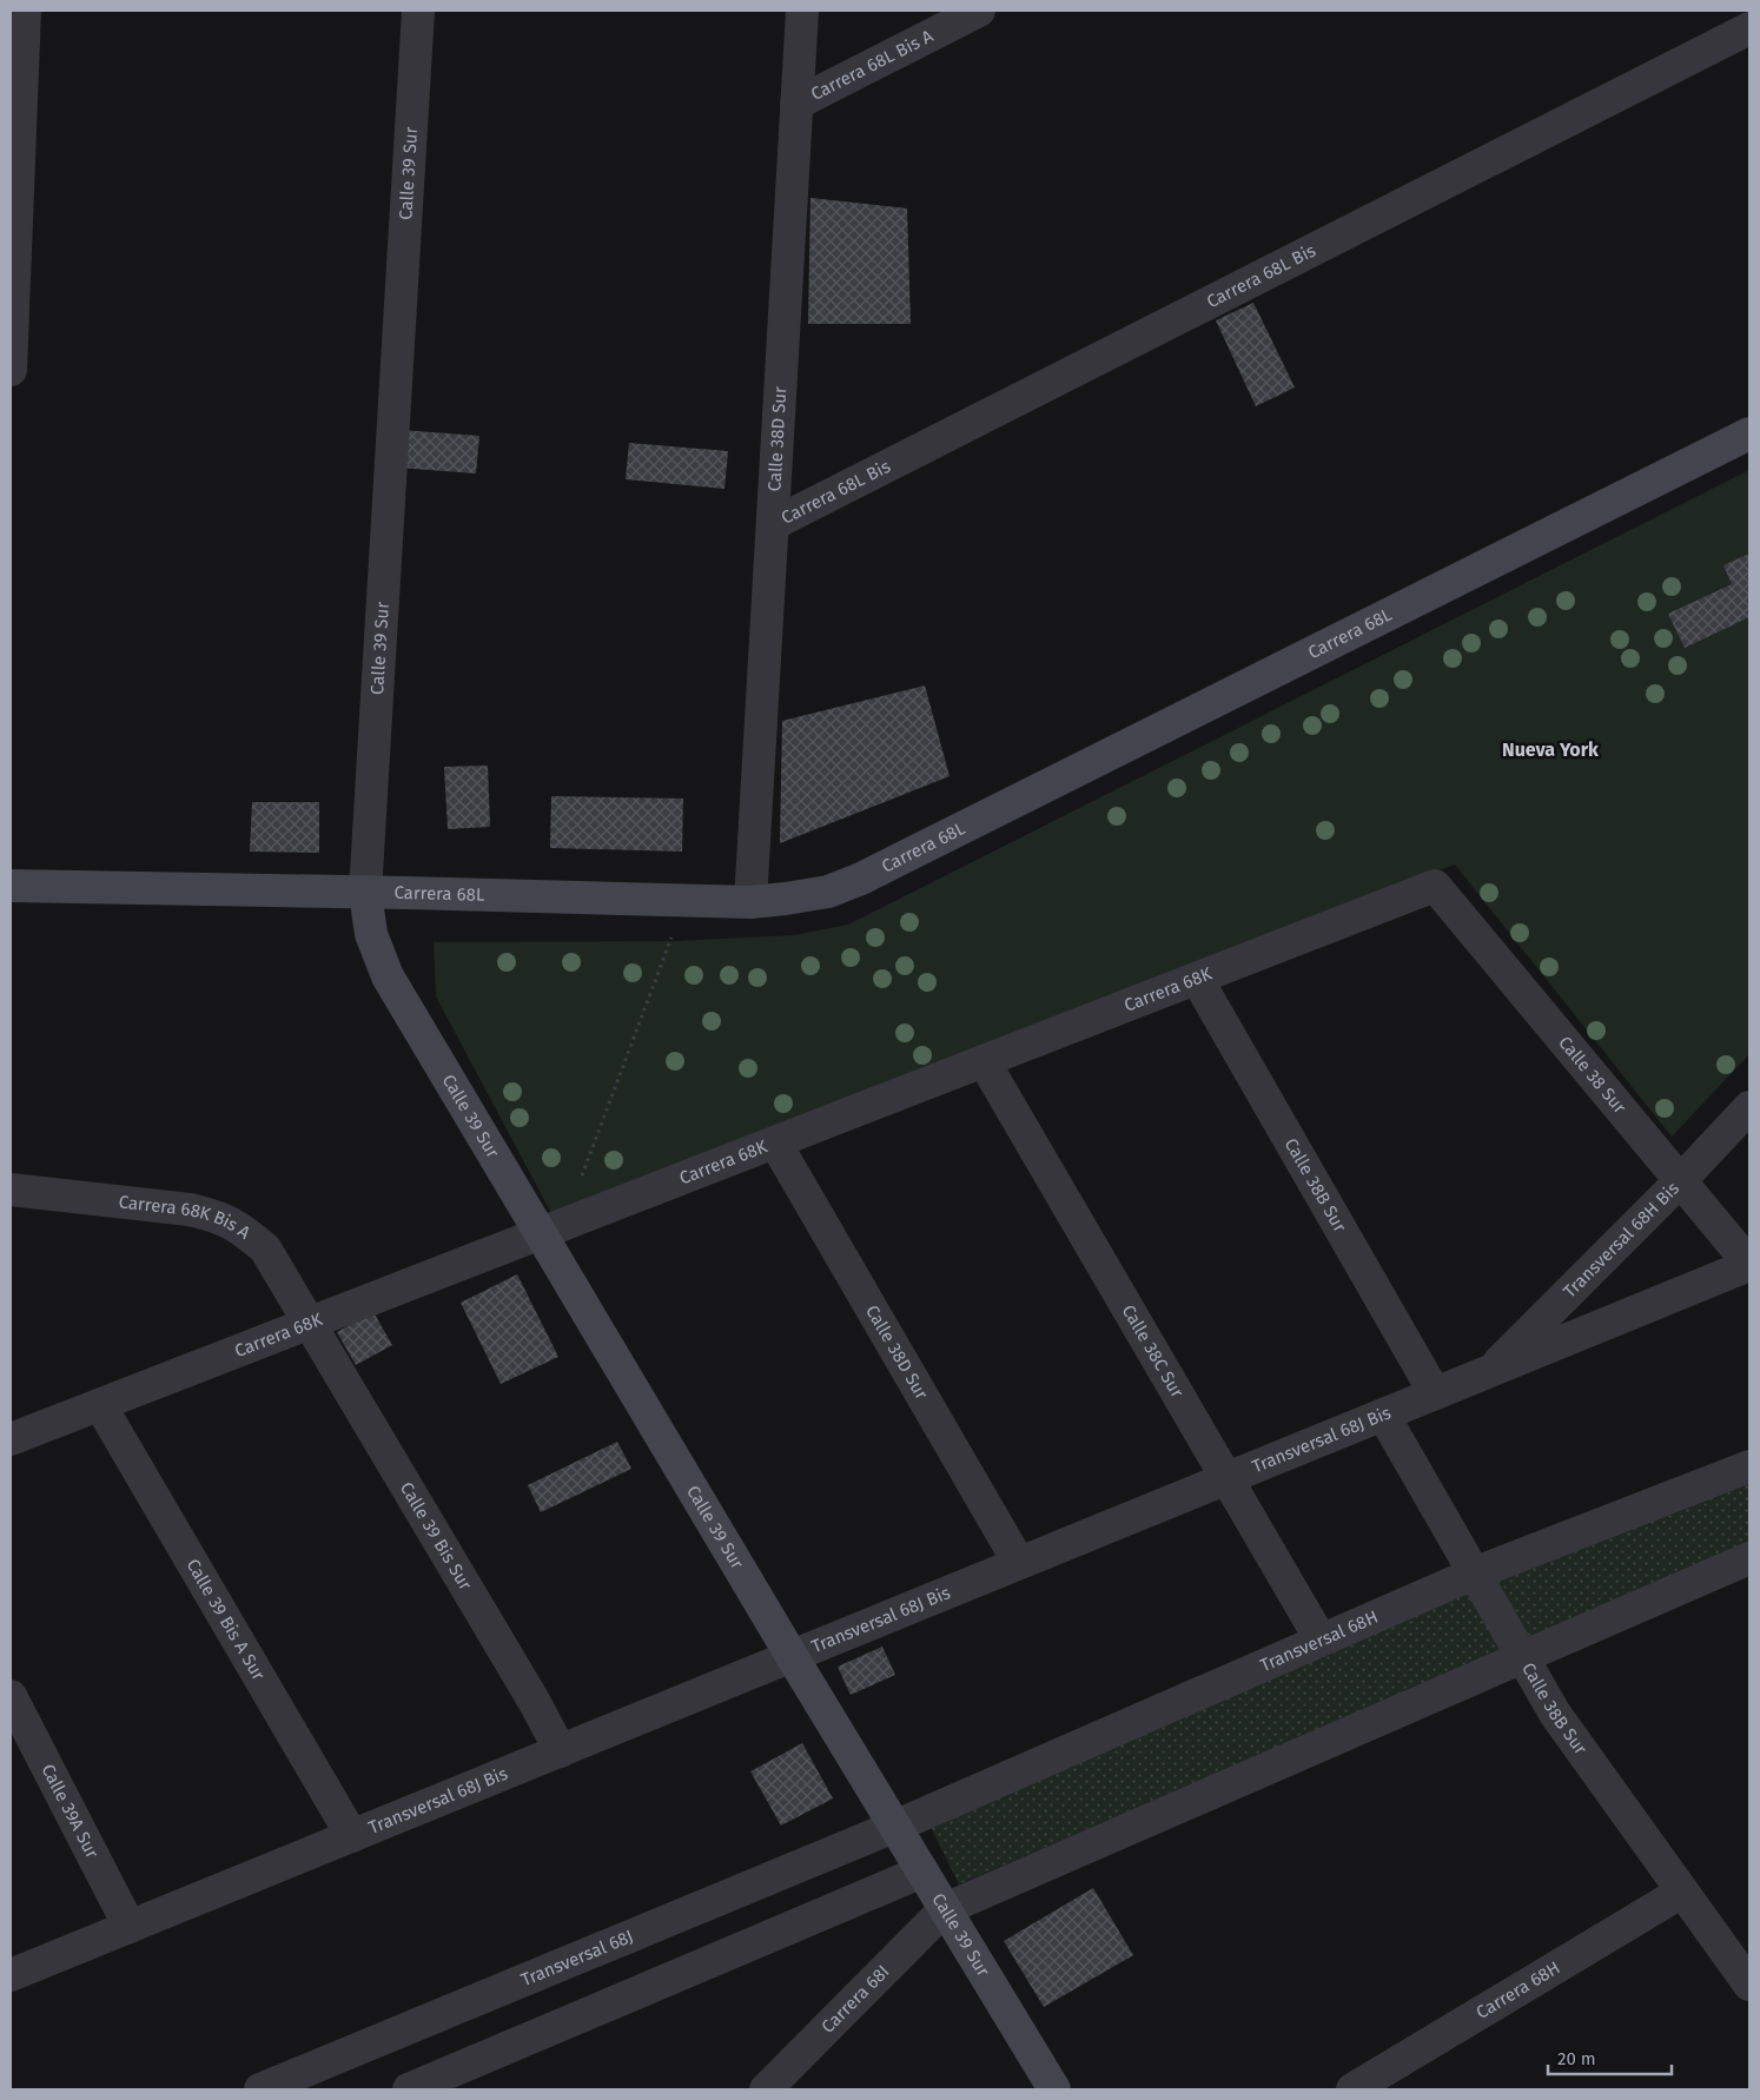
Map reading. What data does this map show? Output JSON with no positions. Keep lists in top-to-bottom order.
{
  "streets": {
    "street": [
      "Carrera 68L Bis A",
      "Calle 39 Sur",
      "Carrera 68L Bis",
      "Calle 38D Sur",
      "Carrera 68L",
      "Carrera 68K",
      "Calle 38 Sur",
      "Calle 38B Sur",
      "Carrera 68K Bis A",
      "Transversal 68H Bis",
      "Calle 38C Sur",
      "Transversal 68J Bis",
      "Calle 39 Bis Sur",
      "Calle 39 Bis A Sur",
      "Transversal 68H",
      "Calle 39A Sur",
      "Transversal 68J",
      "Carrera 68H",
      "Carrera 68I"
    ]
  },
  "crossings": [
    ["Carrera 68L Bis A", "Calle 38D Sur"],
    ["Calle 39 Sur", "Carrera 68L"],
    ["Calle 39 Sur", "Carrera 68K"],
    ["Calle 39 Sur", "Transversal 68J Bis"],
    ["Calle 39 Sur", "Transversal 68H"],
    ["Calle 39 Sur", "Transversal 68J"],
    ["Calle 39 Sur", "Carrera 68I"],
    ["Carrera 68L Bis", "Calle 38D Sur"],
    ["Calle 38D Sur", "Carrera 68L"],
    ["Calle 38D Sur", "Carrera 68K"],
    ["Calle 38D Sur", "Transversal 68J Bis"],
    ["Carrera 68K", "Calle 38 Sur"],
    ["Carrera 68K", "Calle 38B Sur"],
    ["Carrera 68K", "Carrera 68K Bis A"],
    ["Carrera 68K", "Calle 38C Sur"],
    ["Carrera 68K", "Calle 39 Bis Sur"],
    ["Carrera 68K", "Calle 39 Bis A Sur"],
    ["Calle 38 Sur", "Transversal 68H Bis"],
    ["Calle 38 Sur", "Transversal 68J Bis"],
    ["Calle 38B Sur", "Transversal 68J Bis"],
    ["Calle 38B Sur", "Transversal 68H"],
    ["Calle 38B Sur", "Carrera 68H"],
    ["Carrera 68K Bis A", "Calle 39 Bis Sur"],
    ["Transversal 68H Bis", "Transversal 68J Bis"],
    ["Calle 38C Sur", "Transversal 68J Bis"],
    ["Calle 38C Sur", "Transversal 68H"],
    ["Transversal 68J Bis", "Calle 39 Bis Sur"],
    ["Transversal 68J Bis", "Calle 39 Bis A Sur"],
    ["Transversal 68J Bis", "Calle 39A Sur"],
    ["Transversal 68H", "Transversal 68J"]
  ],
  "districts": ["Nueva York"],
  "scale_bar": "20 m"
}
